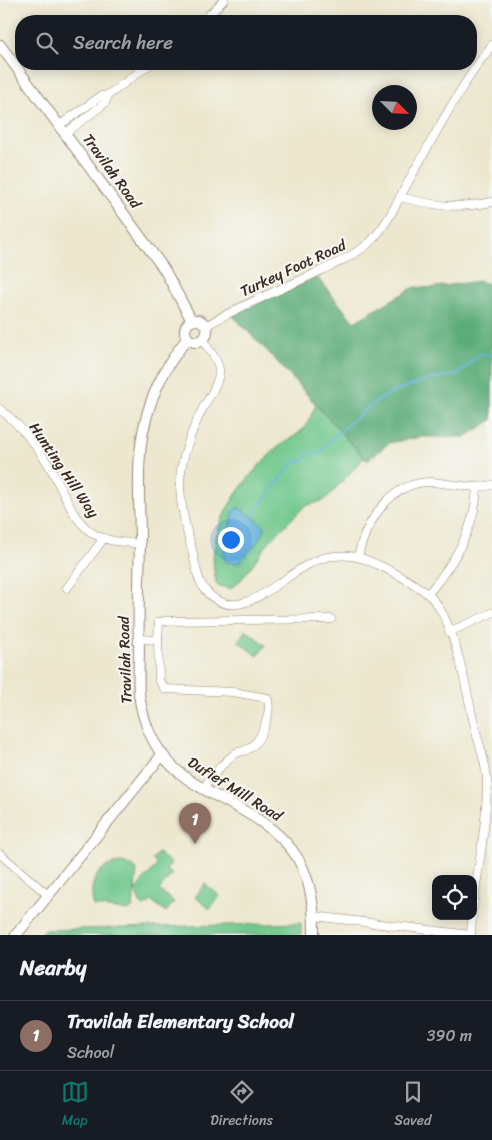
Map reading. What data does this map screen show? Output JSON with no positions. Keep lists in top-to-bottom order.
{
  "streets": {
    "main road": ["Travilah Road", "Dufief Mill Road"],
    "street": ["Turkey Foot Road", "Hunting Hill Way"]
  },
  "crossings": [
    ["Travilah Road", "Turkey Foot Road"],
    ["Travilah Road", "Hunting Hill Way"],
    ["Travilah Road", "Dufief Mill Road"]
  ],
  "north": "bottom right",
  "page": {
    "search": "Search here",
    "pins": "1",
    "heading": "Nearby",
    "list": [
      {
        "mark": "1",
        "name": "Travilah Elementary School",
        "note": "School",
        "value": "390 m"
      }
    ],
    "nav": ["Map", "Directions", "Saved"]
  }
}
